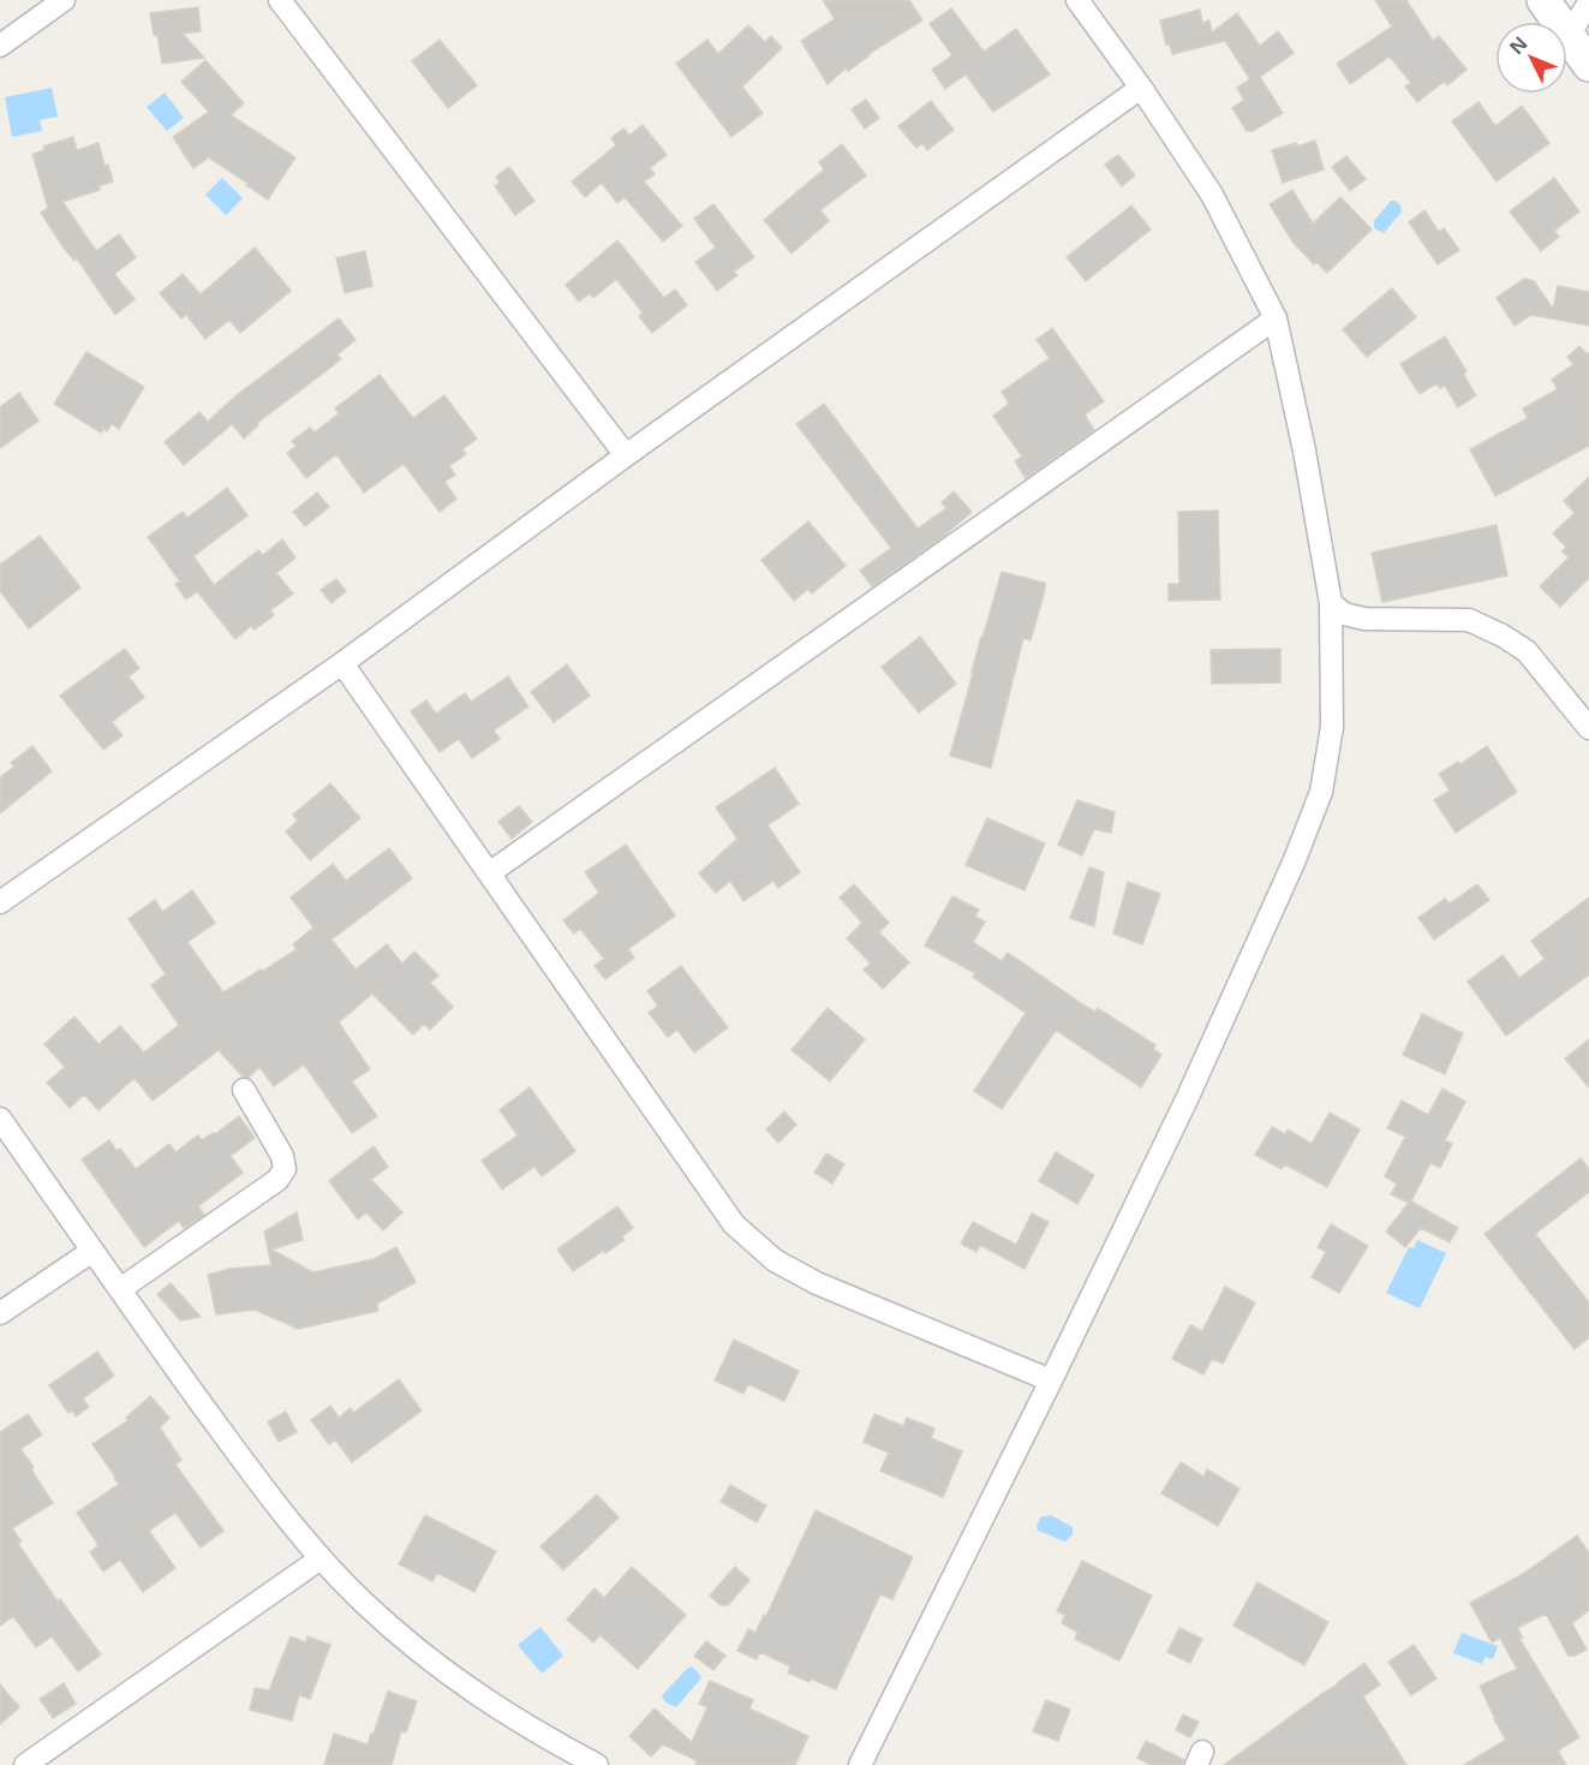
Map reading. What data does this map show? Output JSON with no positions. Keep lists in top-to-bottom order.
{
  "north": "top left"
}
